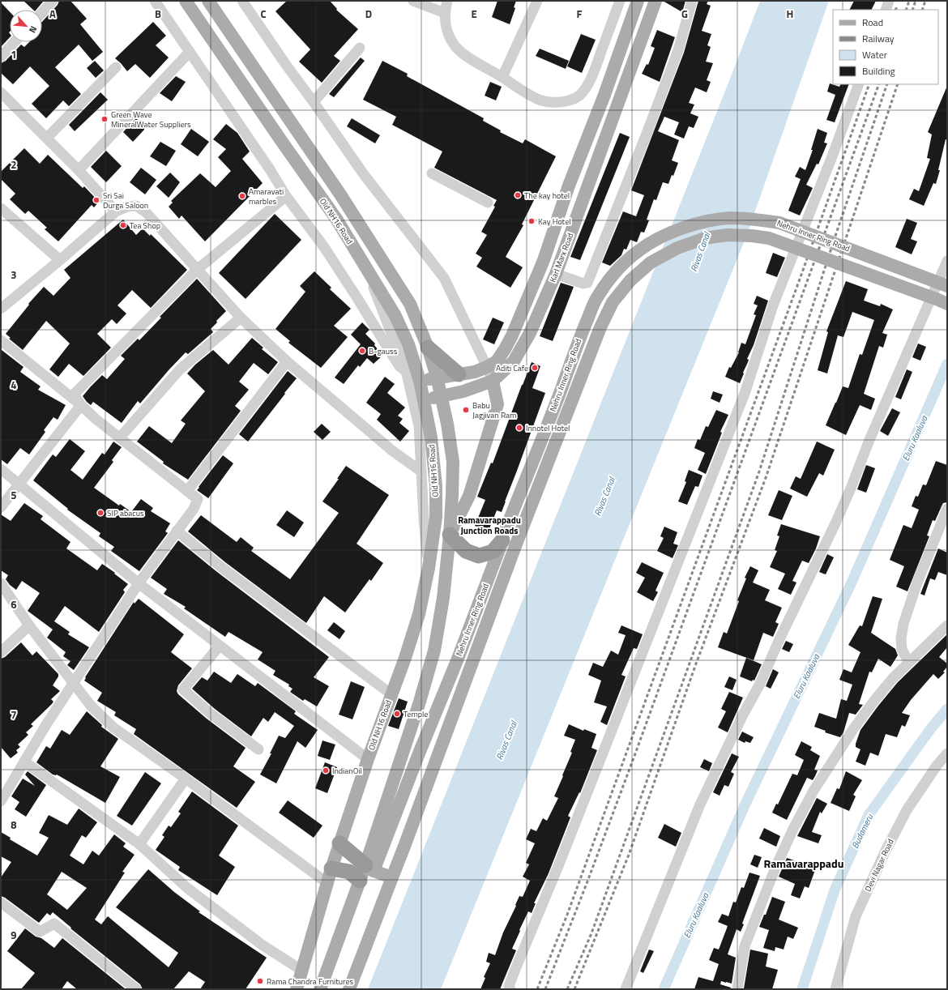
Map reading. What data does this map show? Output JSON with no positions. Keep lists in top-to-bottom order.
{
  "streets": {
    "main road": ["Old NH16 Road", "Nehru Inner Ring Road", "Karl Marx Road"],
    "street": ["Devi Nagar Road"]
  },
  "crossings": [
    ["Old NH16 Road", "Nehru Inner Ring Road"],
    ["Old NH16 Road", "Karl Marx Road"]
  ],
  "districts": ["Ramavarappadu Junction Roads", "Ramavarappadu"],
  "water": ["Rivas Canal", "Eluru Kaaluva", "Budameru"],
  "places": [
    "Green Wave MineralWater Suppliers",
    "The kay hotel",
    "Amaravati marbles",
    "Sri Sai Durga Saloon",
    "Kay Hotel",
    "Tea Shop",
    "B-gauss",
    "Aditi Cafe",
    "Babu Jagjivan Ram",
    "Innotel Hotel",
    "SIP abacus",
    "Temple",
    "IndianOil",
    "Rama Chandra Furnitures"
  ],
  "legend": [
    "Road",
    "Railway",
    "Water",
    "Building"
  ],
  "north": "bottom right",
  "grid": {
    "columns": [
      "A",
      "B",
      "C",
      "D",
      "E",
      "F",
      "G",
      "H"
    ],
    "rows": [
      "1",
      "2",
      "3",
      "4",
      "5",
      "6",
      "7",
      "8",
      "9"
    ]
  }
}
